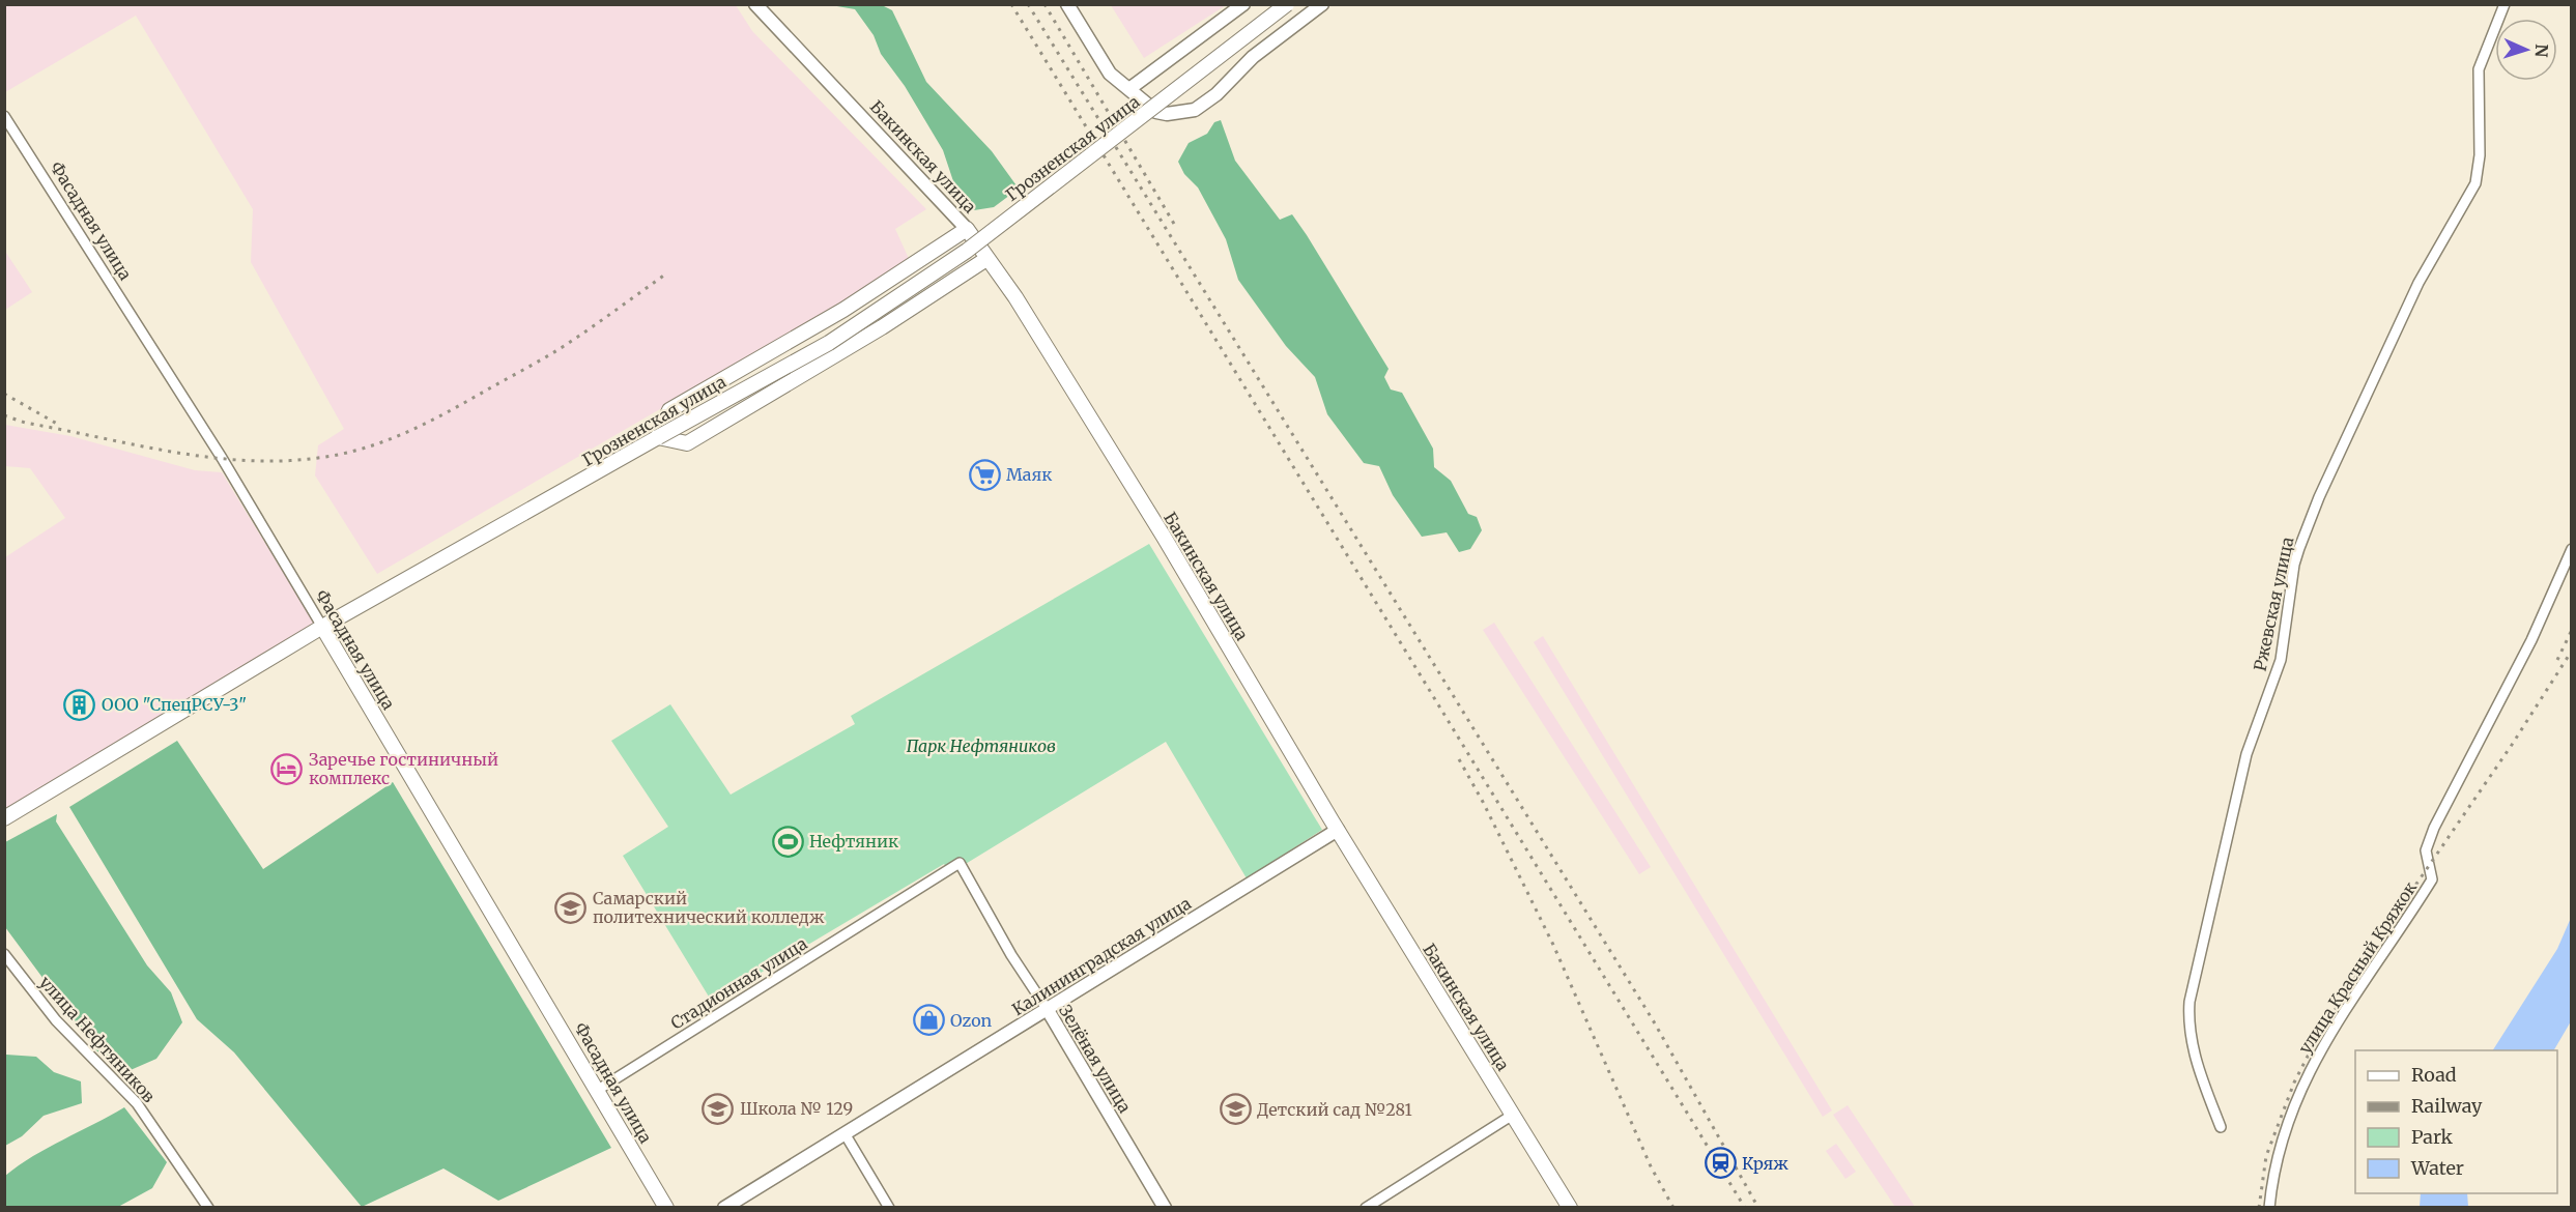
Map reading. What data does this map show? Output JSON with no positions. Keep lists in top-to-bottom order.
{
  "streets": {
    "main road": ["Грозненская улица", "Бакинская улица", "Фасадная улица"],
    "street": [
      "Ржевская улица",
      "Калининградская улица",
      "улица Красный Кряжок",
      "Стадионная улица",
      "улица Нефтяников",
      "Зелёная улица"
    ]
  },
  "crossings": [
    ["Грозненская улица", "Фасадная улица"],
    ["Бакинская улица", "Калининградская улица"],
    ["Фасадная улица", "Стадионная улица"],
    ["Калининградская улица", "Зелёная улица"],
    ["Стадионная улица", "Зелёная улица"]
  ],
  "parks": ["Парк Нефтяников"],
  "places": {
    "supermarket": ["Маяк"],
    "building": ["ООО \"СпецРСУ-3\""],
    "hotel": ["Заречье гостиничный комплекс"],
    "sports": ["Нефтяник"],
    "school or university": ["Самарский политехнический колледж", "Школа № 129", "Детский сад №281"],
    "shop": ["Ozon"],
    "station": ["Кряж"]
  },
  "legend": [
    "Road",
    "Railway",
    "Park",
    "Water"
  ],
  "north": "right"
}
